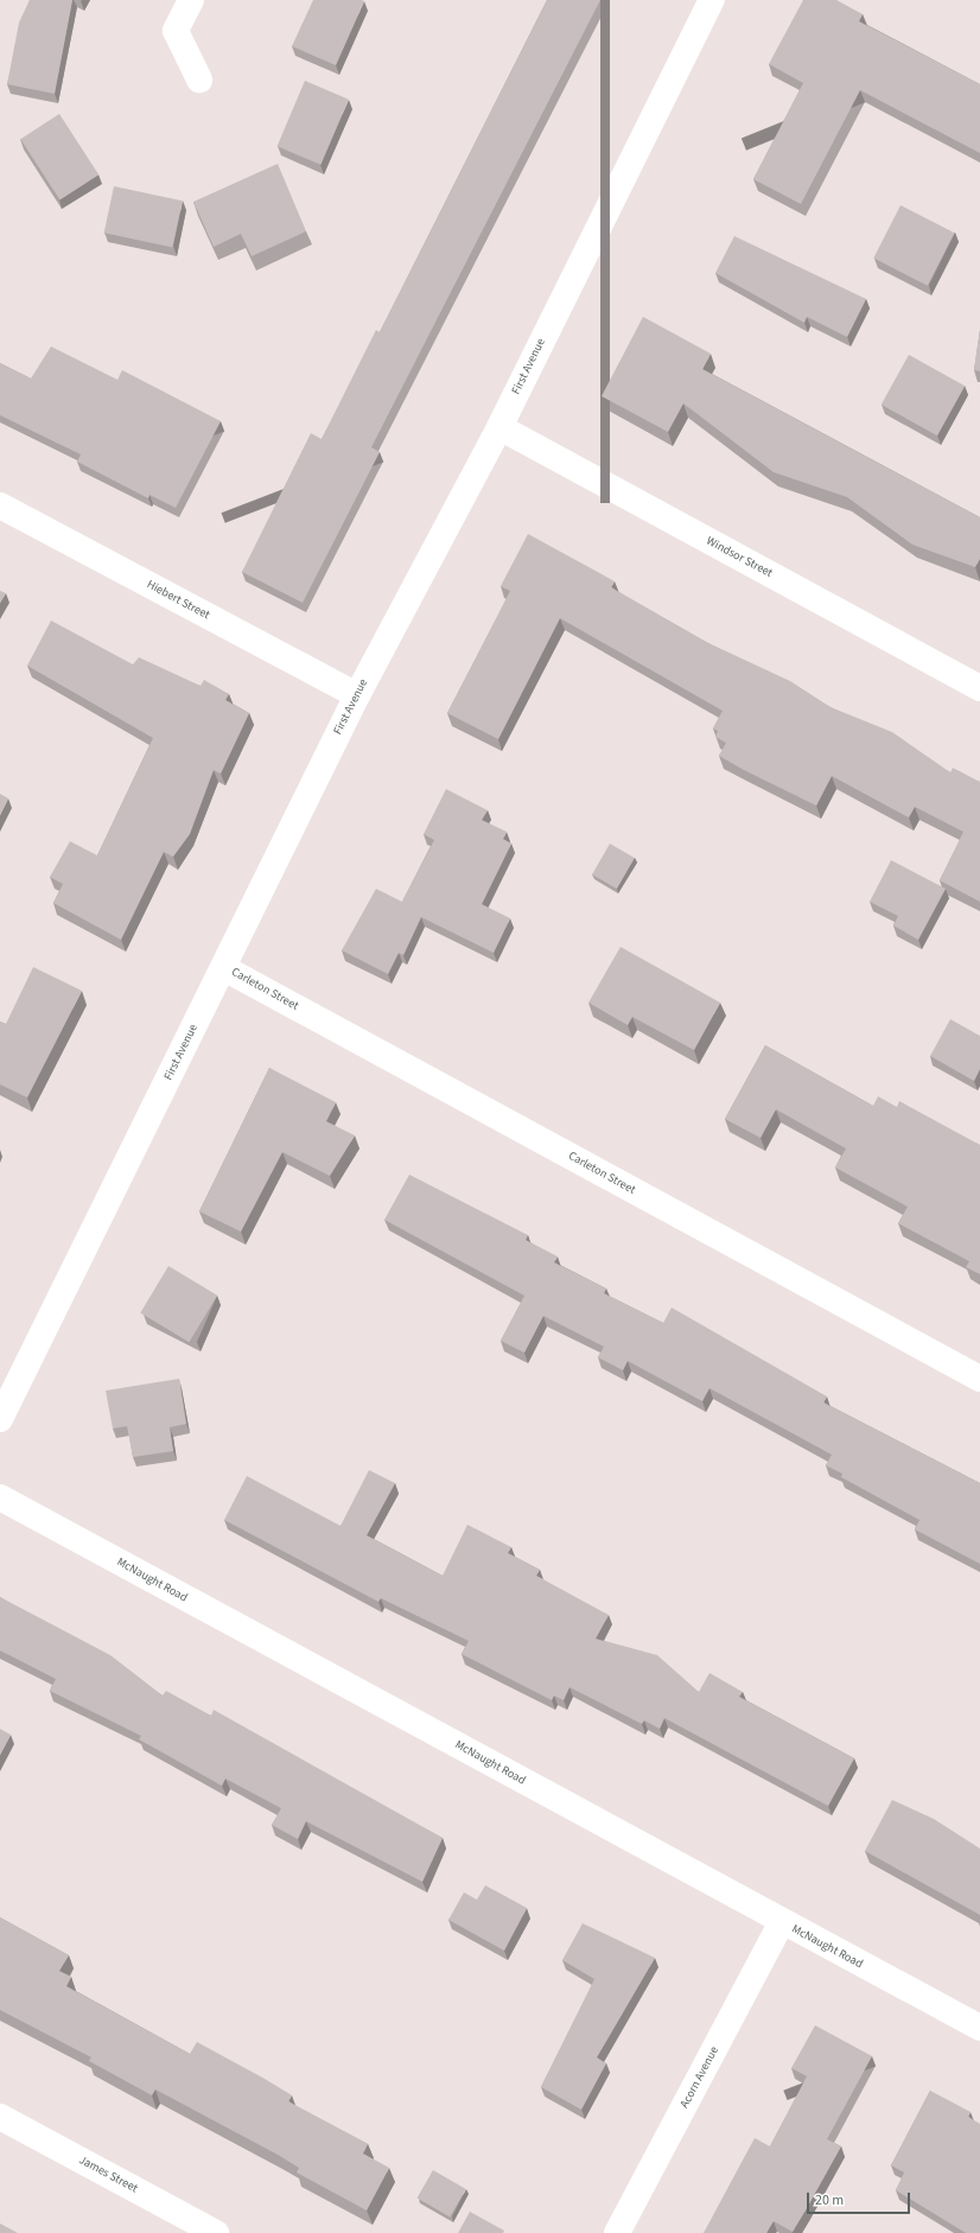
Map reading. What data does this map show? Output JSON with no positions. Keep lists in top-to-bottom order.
{
  "streets": {
    "street": [
      "First Avenue",
      "Windsor Street",
      "Hiebert Street",
      "Carleton Street",
      "McNaught Road",
      "Acorn Avenue",
      "James Street"
    ]
  },
  "crossings": [
    ["First Avenue", "Windsor Street"],
    ["First Avenue", "Hiebert Street"],
    ["First Avenue", "Carleton Street"],
    ["McNaught Road", "Acorn Avenue"]
  ],
  "scale_bar": "20 m"
}
